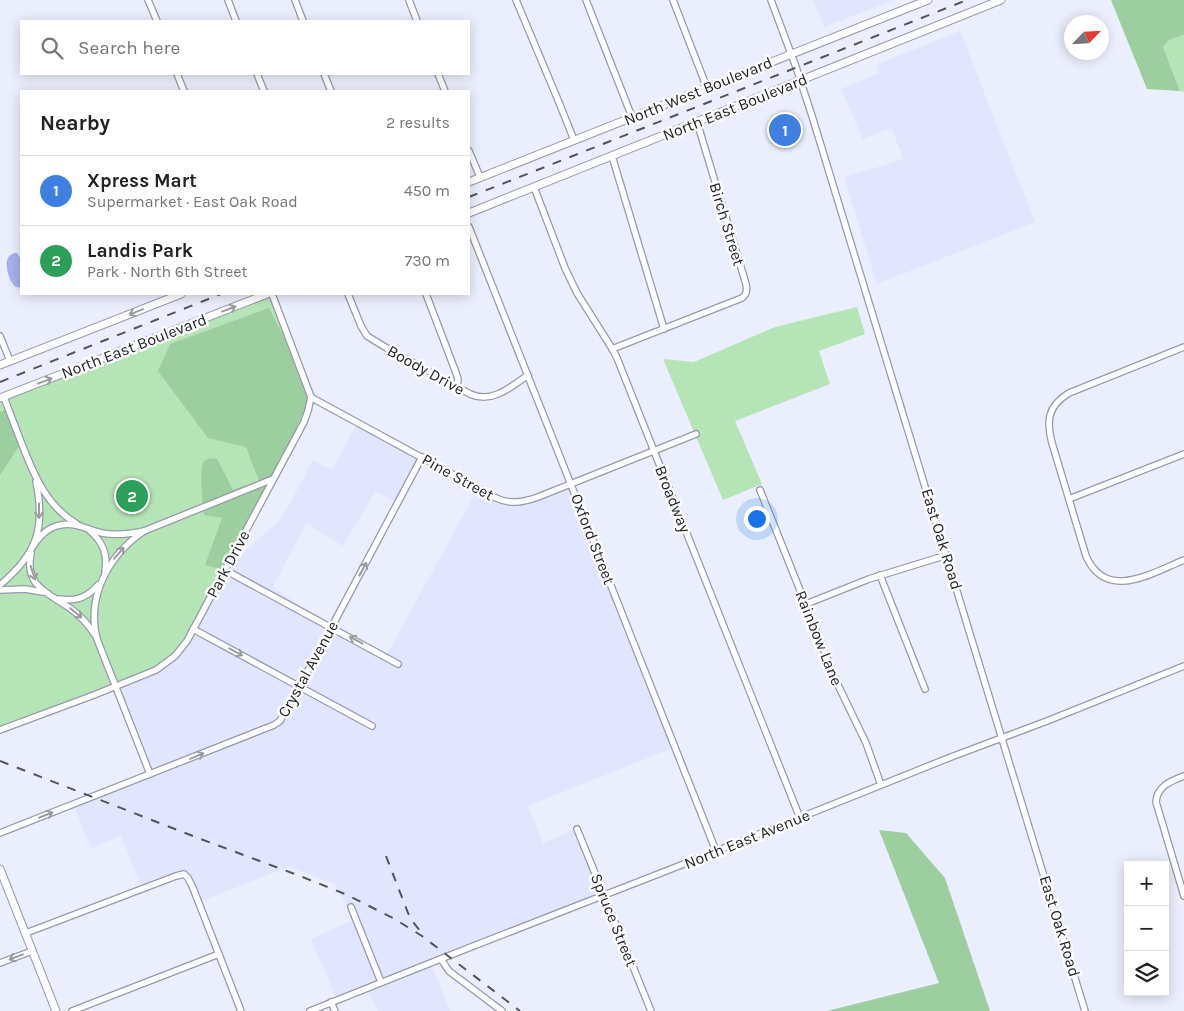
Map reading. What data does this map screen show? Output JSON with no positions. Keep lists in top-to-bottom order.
{
  "streets": {
    "main road": ["North West Boulevard", "North East Boulevard"],
    "street": [
      "Birch Street",
      "Boody Drive",
      "Pine Street",
      "Broadway",
      "Oxford Street",
      "East Oak Road",
      "Park Drive",
      "Rainbow Lane",
      "Crystal Avenue",
      "North East Avenue",
      "Spruce Street"
    ]
  },
  "crossings": [
    ["North West Boulevard", "East Oak Road"],
    ["North East Boulevard", "Birch Street"],
    ["North East Boulevard", "Broadway"],
    ["North East Boulevard", "East Oak Road"],
    ["Birch Street", "Broadway"],
    ["Boody Drive", "Oxford Street"],
    ["Pine Street", "Broadway"],
    ["Pine Street", "Oxford Street"],
    ["Pine Street", "Park Drive"],
    ["Pine Street", "Crystal Avenue"],
    ["Broadway", "North East Avenue"],
    ["Oxford Street", "North East Avenue"],
    ["East Oak Road", "North East Avenue"],
    ["Rainbow Lane", "North East Avenue"],
    ["North East Avenue", "Spruce Street"]
  ],
  "one_way": ["Crystal Avenue"],
  "north": "top right",
  "page": {
    "search": "Search here",
    "heading": ["Nearby", "2 results"],
    "pins": ["1", "2"],
    "list": [
      {
        "mark": "1",
        "name": "Xpress Mart",
        "note": "Supermarket · East Oak Road",
        "value": "450 m"
      },
      {
        "mark": "2",
        "name": "Landis Park",
        "note": "Park · North 6th Street",
        "value": "730 m"
      }
    ],
    "map_buttons": ["+", "−"]
  }
}
